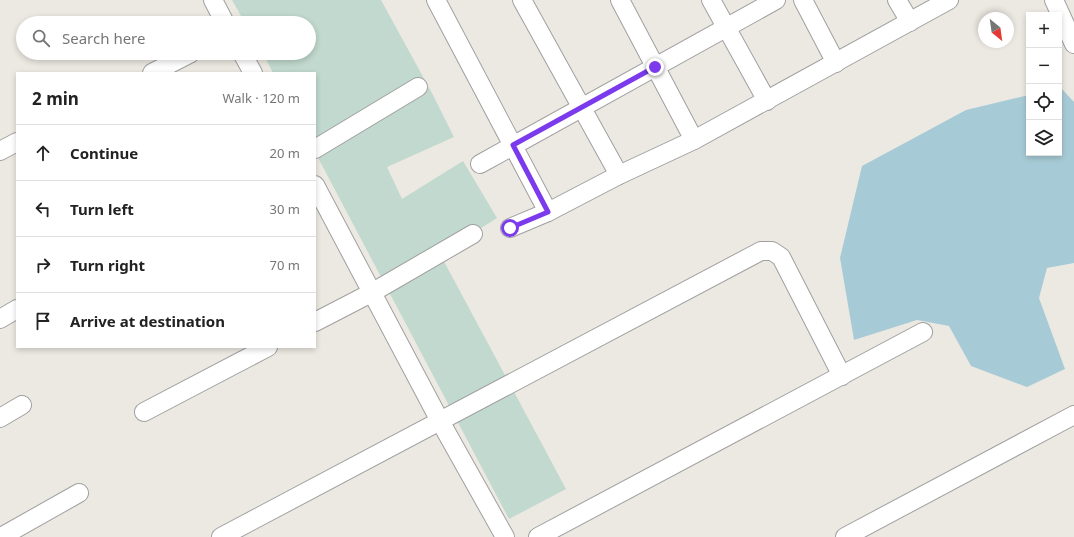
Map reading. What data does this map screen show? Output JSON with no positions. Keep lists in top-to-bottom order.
{
  "north": "bottom right",
  "page": {
    "map_buttons": ["+", "−"],
    "search": "Search here",
    "heading": ["2 min", "Walk · 120 m"],
    "list": [
      ["Continue", "20 m"],
      ["Turn left", "30 m"],
      ["Turn right", "70 m"],
      "Arrive at destination"
    ]
  }
}
